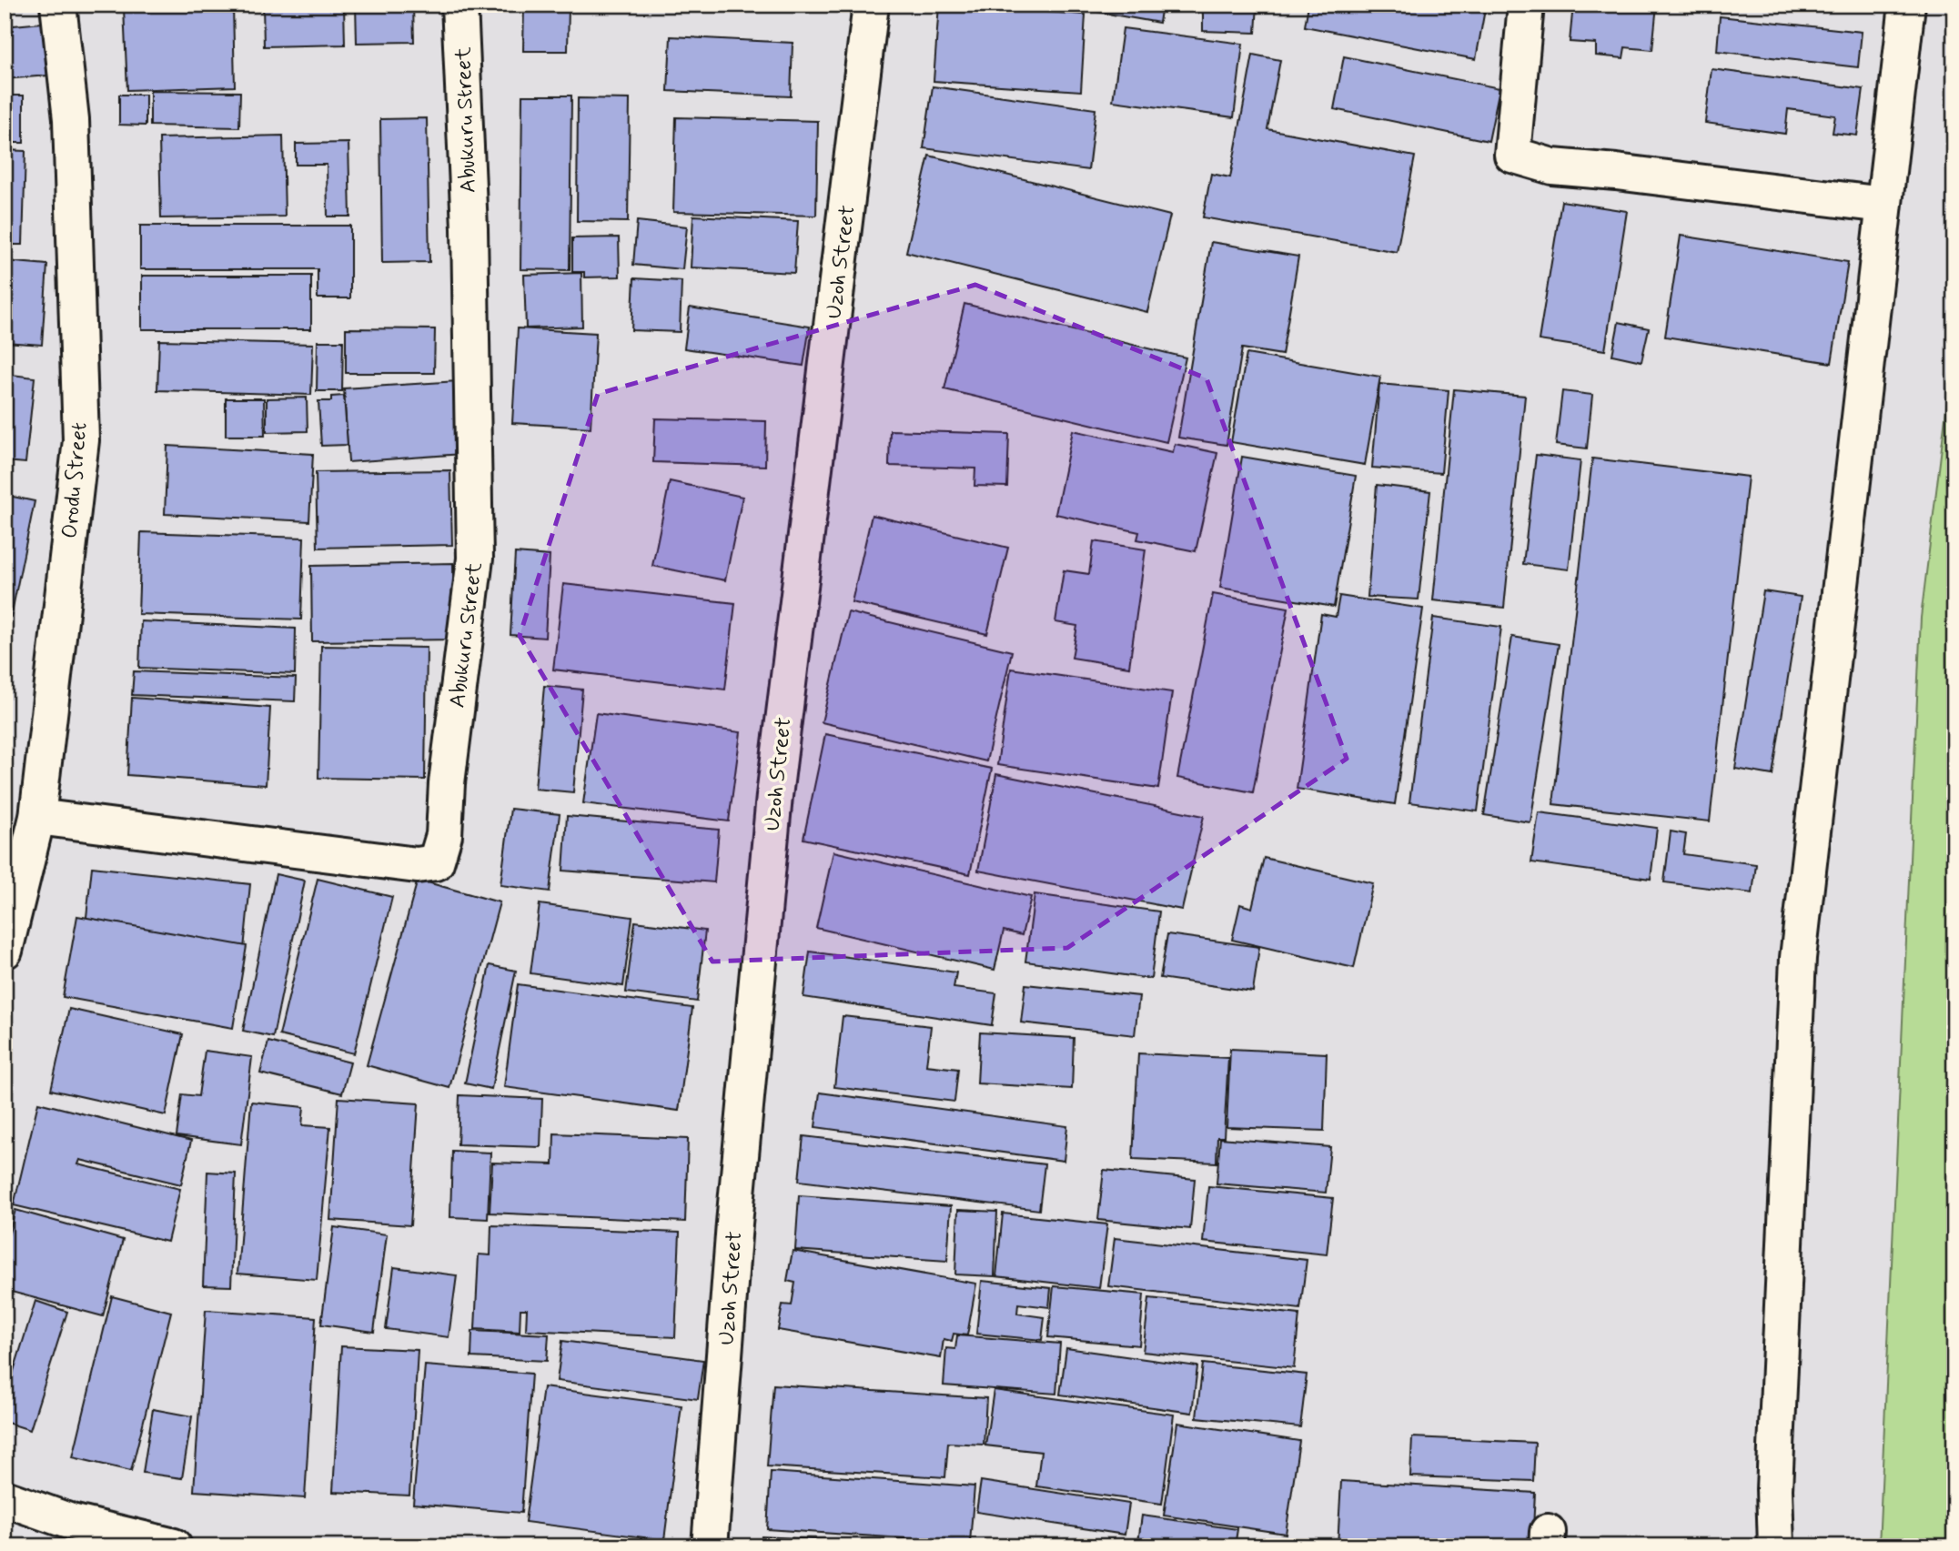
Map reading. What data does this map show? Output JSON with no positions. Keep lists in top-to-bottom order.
{
  "streets": {
    "street": ["Abukuru Street", "Uzoh Street", "Orodu Street"]
  },
  "crossings": [
    ["Abukuru Street", "Orodu Street"]
  ]
}
